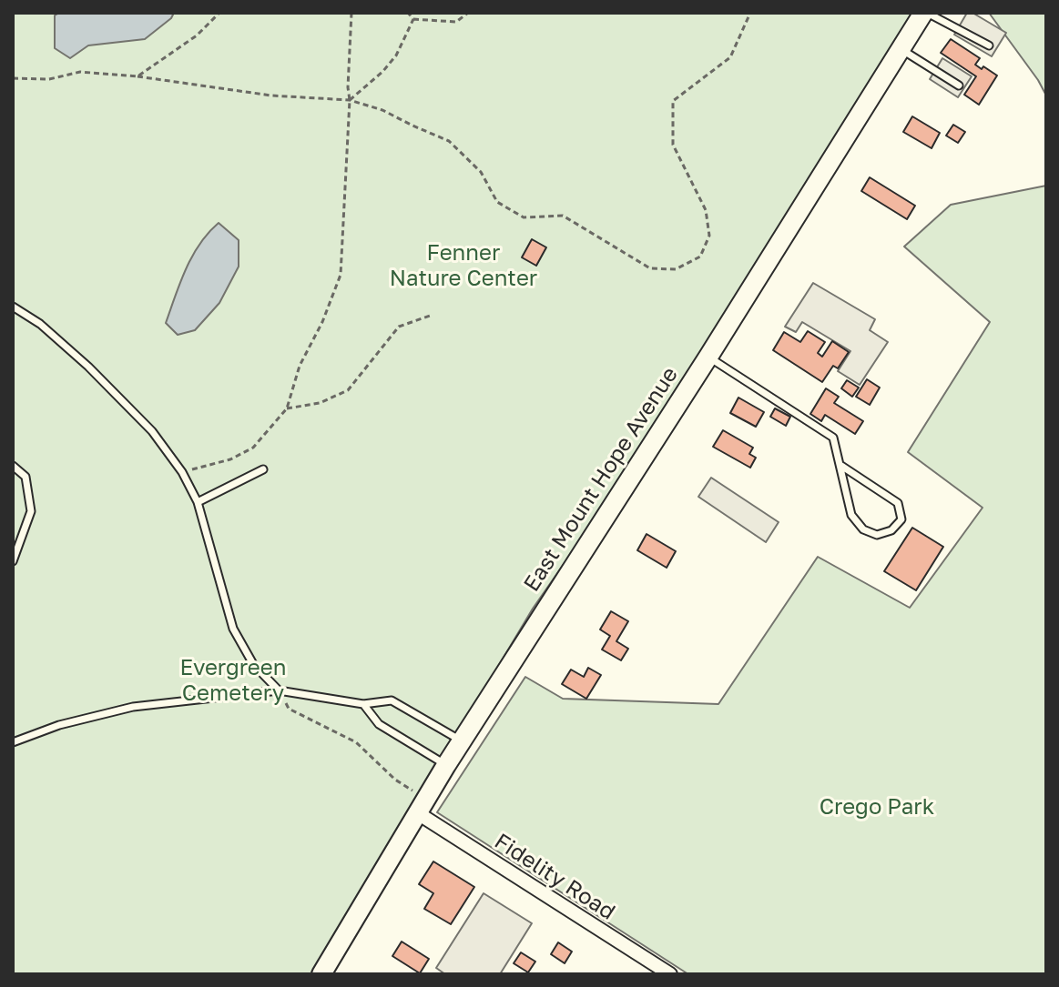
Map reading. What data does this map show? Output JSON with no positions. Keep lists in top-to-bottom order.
{
  "streets": {
    "street": ["East Mount Hope Avenue", "Fidelity Road"]
  },
  "crossings": [
    ["East Mount Hope Avenue", "Fidelity Road"]
  ],
  "parks": ["Fenner Nature Center", "Evergreen Cemetery", "Crego Park"]
}
